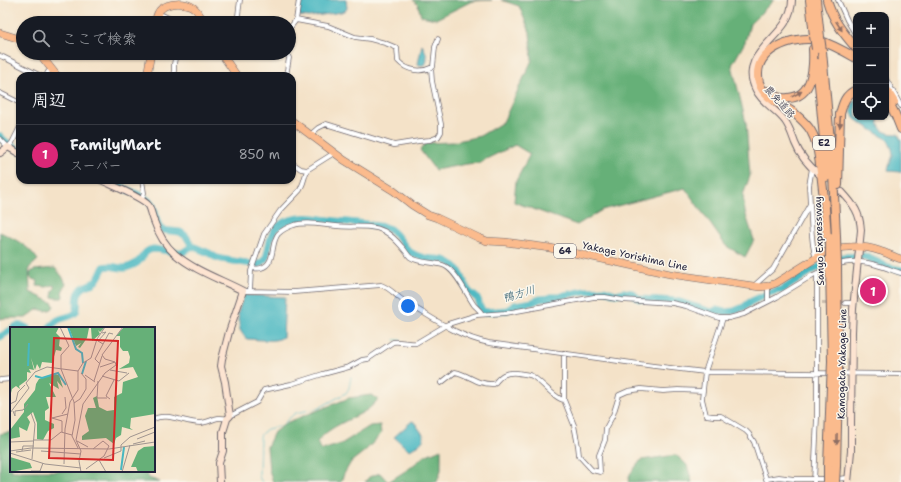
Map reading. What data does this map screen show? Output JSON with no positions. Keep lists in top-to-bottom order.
{
  "streets": {
    "highway": ["E2", "Sanyo Expressway"],
    "main road": [
      "農免道路",
      "64",
      "Yakage Yorishima Line",
      "Kamogata Yakage Line"
    ]
  },
  "crossings": [
    ["Yakage Yorishima Line", "Kamogata Yakage Line"]
  ],
  "water": ["鴨方川"],
  "page": {
    "map_buttons": ["+", "−"],
    "search": "ここで検索",
    "heading": "周辺",
    "list": [
      {
        "mark": "1",
        "name": "FamilyMart",
        "note": "スーパー",
        "value": "850 m"
      }
    ],
    "pins": "1"
  }
}
